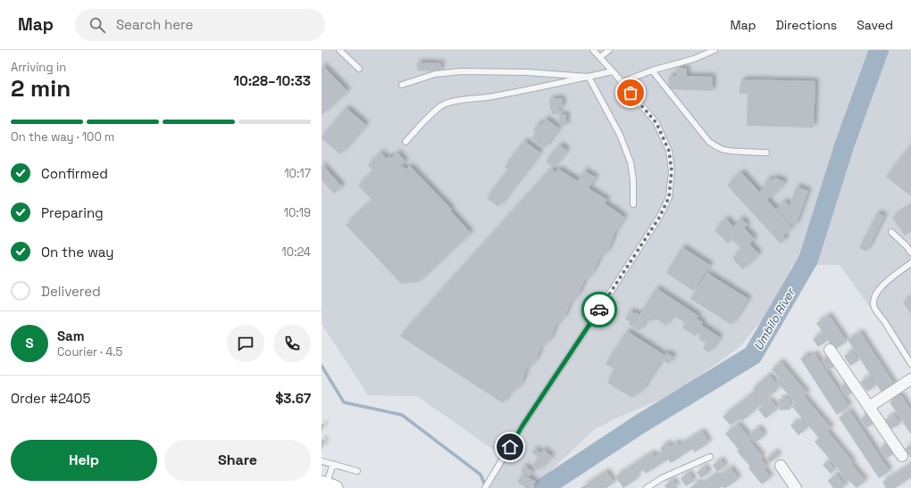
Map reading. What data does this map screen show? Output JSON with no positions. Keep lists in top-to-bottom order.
{
  "water": ["Umbilo River"],
  "page": {
    "header": "Map",
    "search": "Search here",
    "nav": ["Map", "Directions", "Saved"],
    "heading": ["2 min", "Arriving in", "10:28–10:33"],
    "panel": [
      "Sam",
      "Courier · 4.5",
      "Order #2405",
      "$3.67"
    ],
    "bar": "On the way · 100 m",
    "list": [
      ["Confirmed", "10:17"],
      ["Preparing", "10:19"],
      ["On the way", "10:24"],
      "Delivered"
    ],
    "round": "S",
    "buttons": ["Help", "Share"]
  }
}
